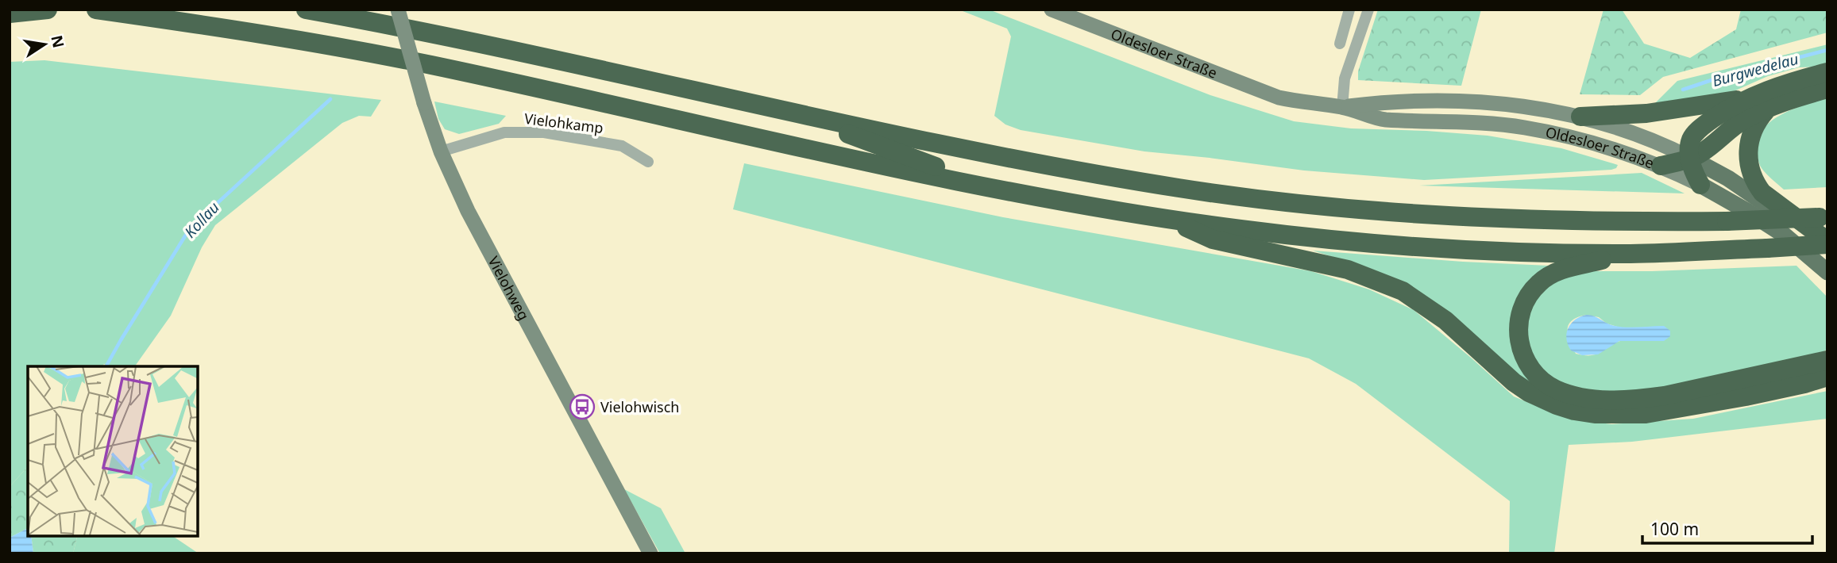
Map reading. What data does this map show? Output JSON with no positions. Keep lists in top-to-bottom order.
{
  "streets": {
    "main road": ["Oldesloer Straße", "Vielohweg"],
    "street": ["Vielohkamp"]
  },
  "crossings": [
    ["Vielohkamp", "Vielohweg"]
  ],
  "water": ["Burgwedelau", "Kollau"],
  "places": {
    "bus stop": ["Vielohwisch"]
  },
  "scale_bar": "100 m",
  "north": "right"
}
